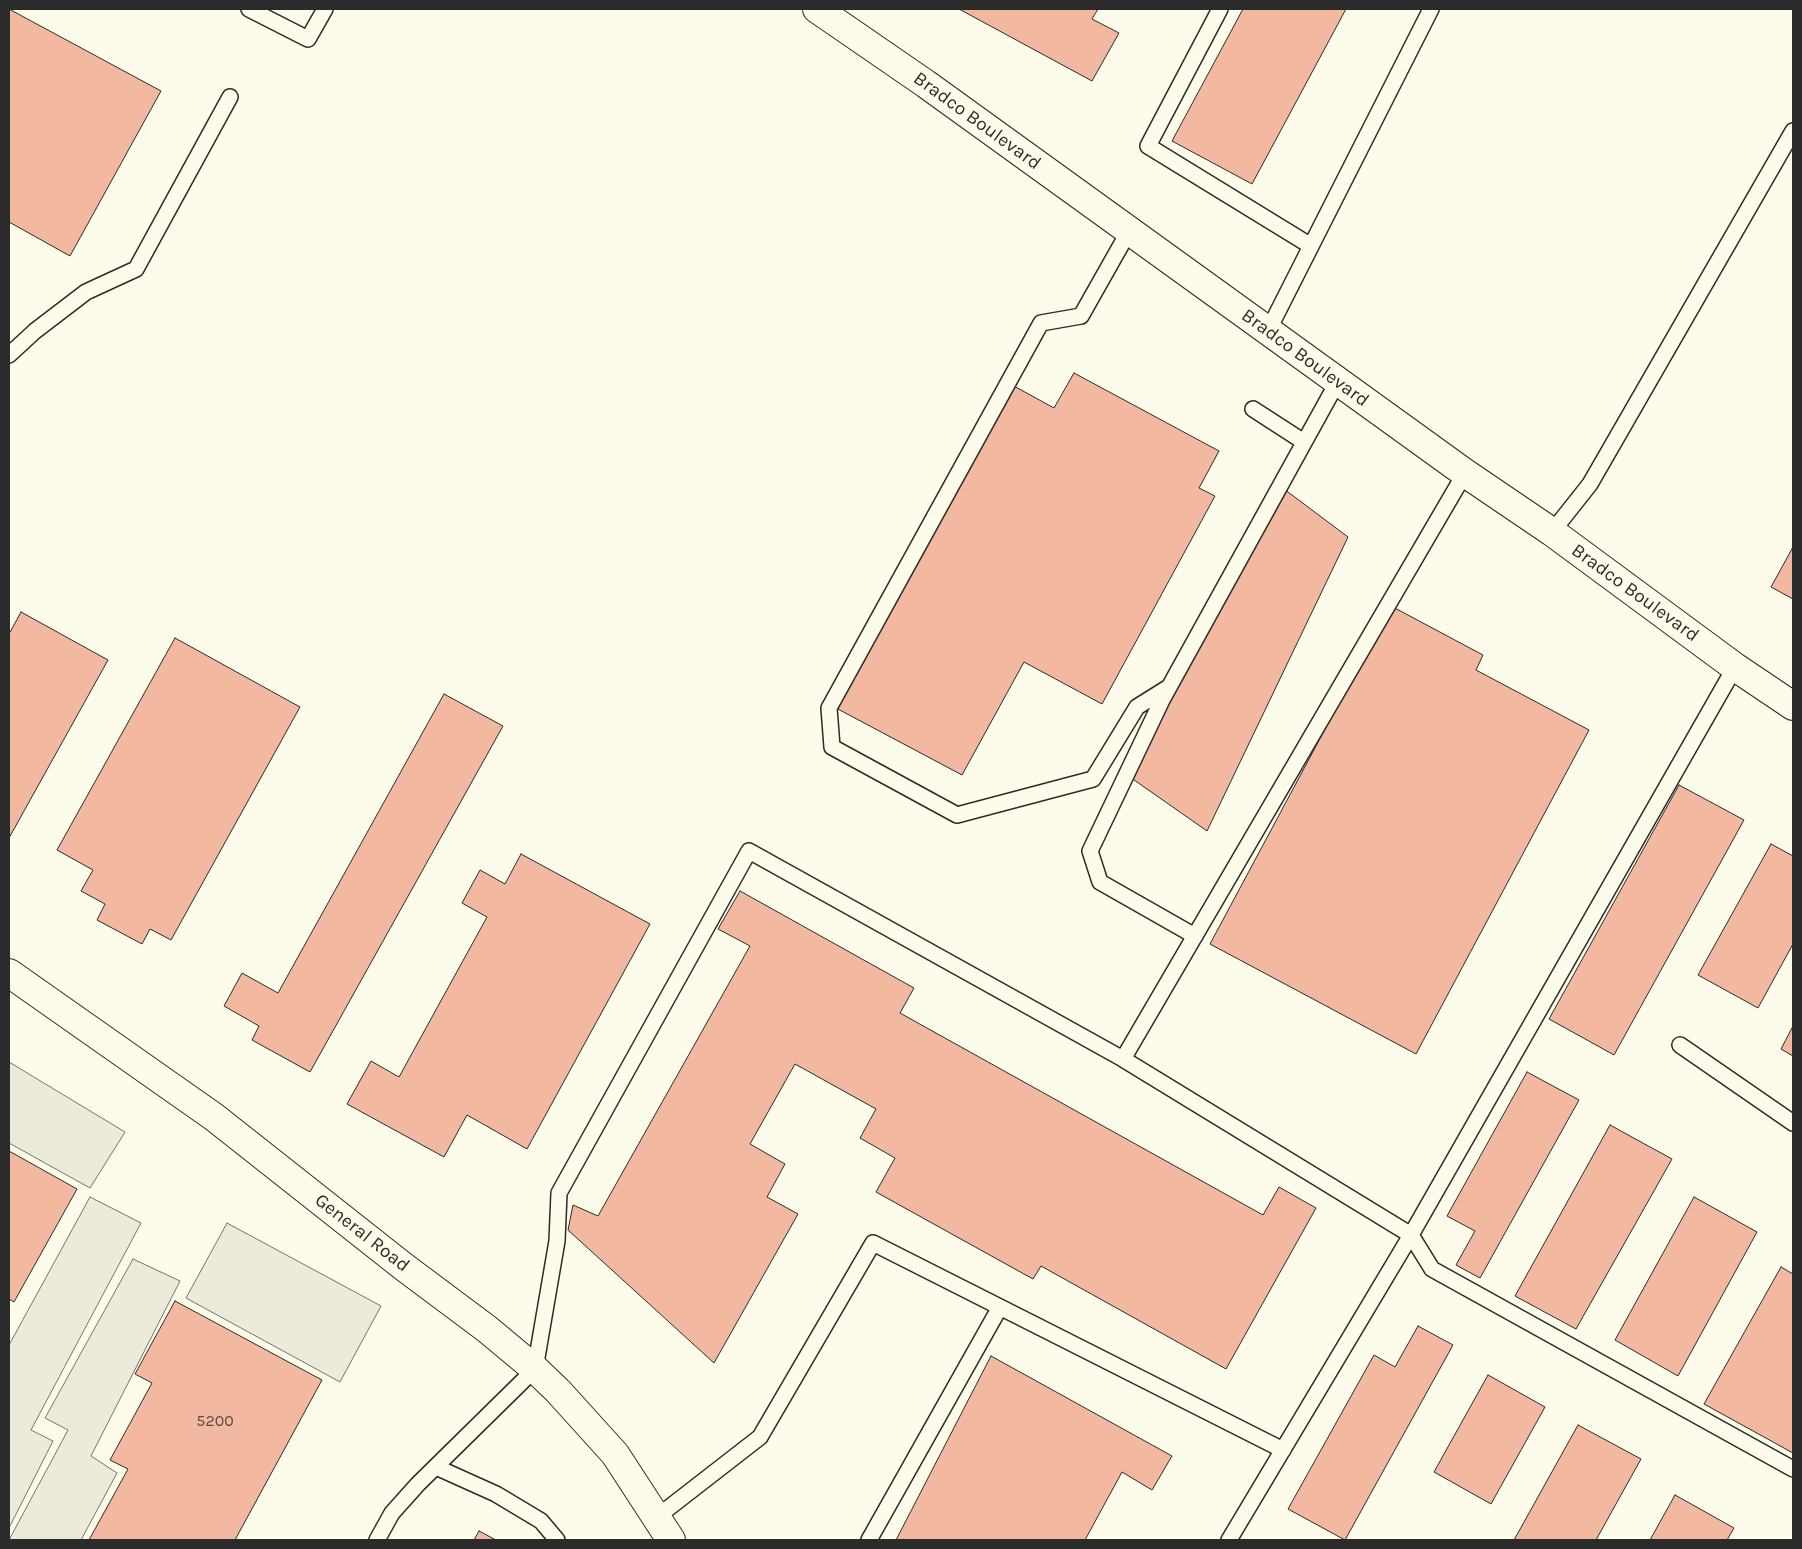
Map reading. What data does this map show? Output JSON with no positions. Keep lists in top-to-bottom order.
{
  "streets": {
    "street": ["Bradco Boulevard", "General Road"]
  },
  "house_numbers": ["5200"]
}
